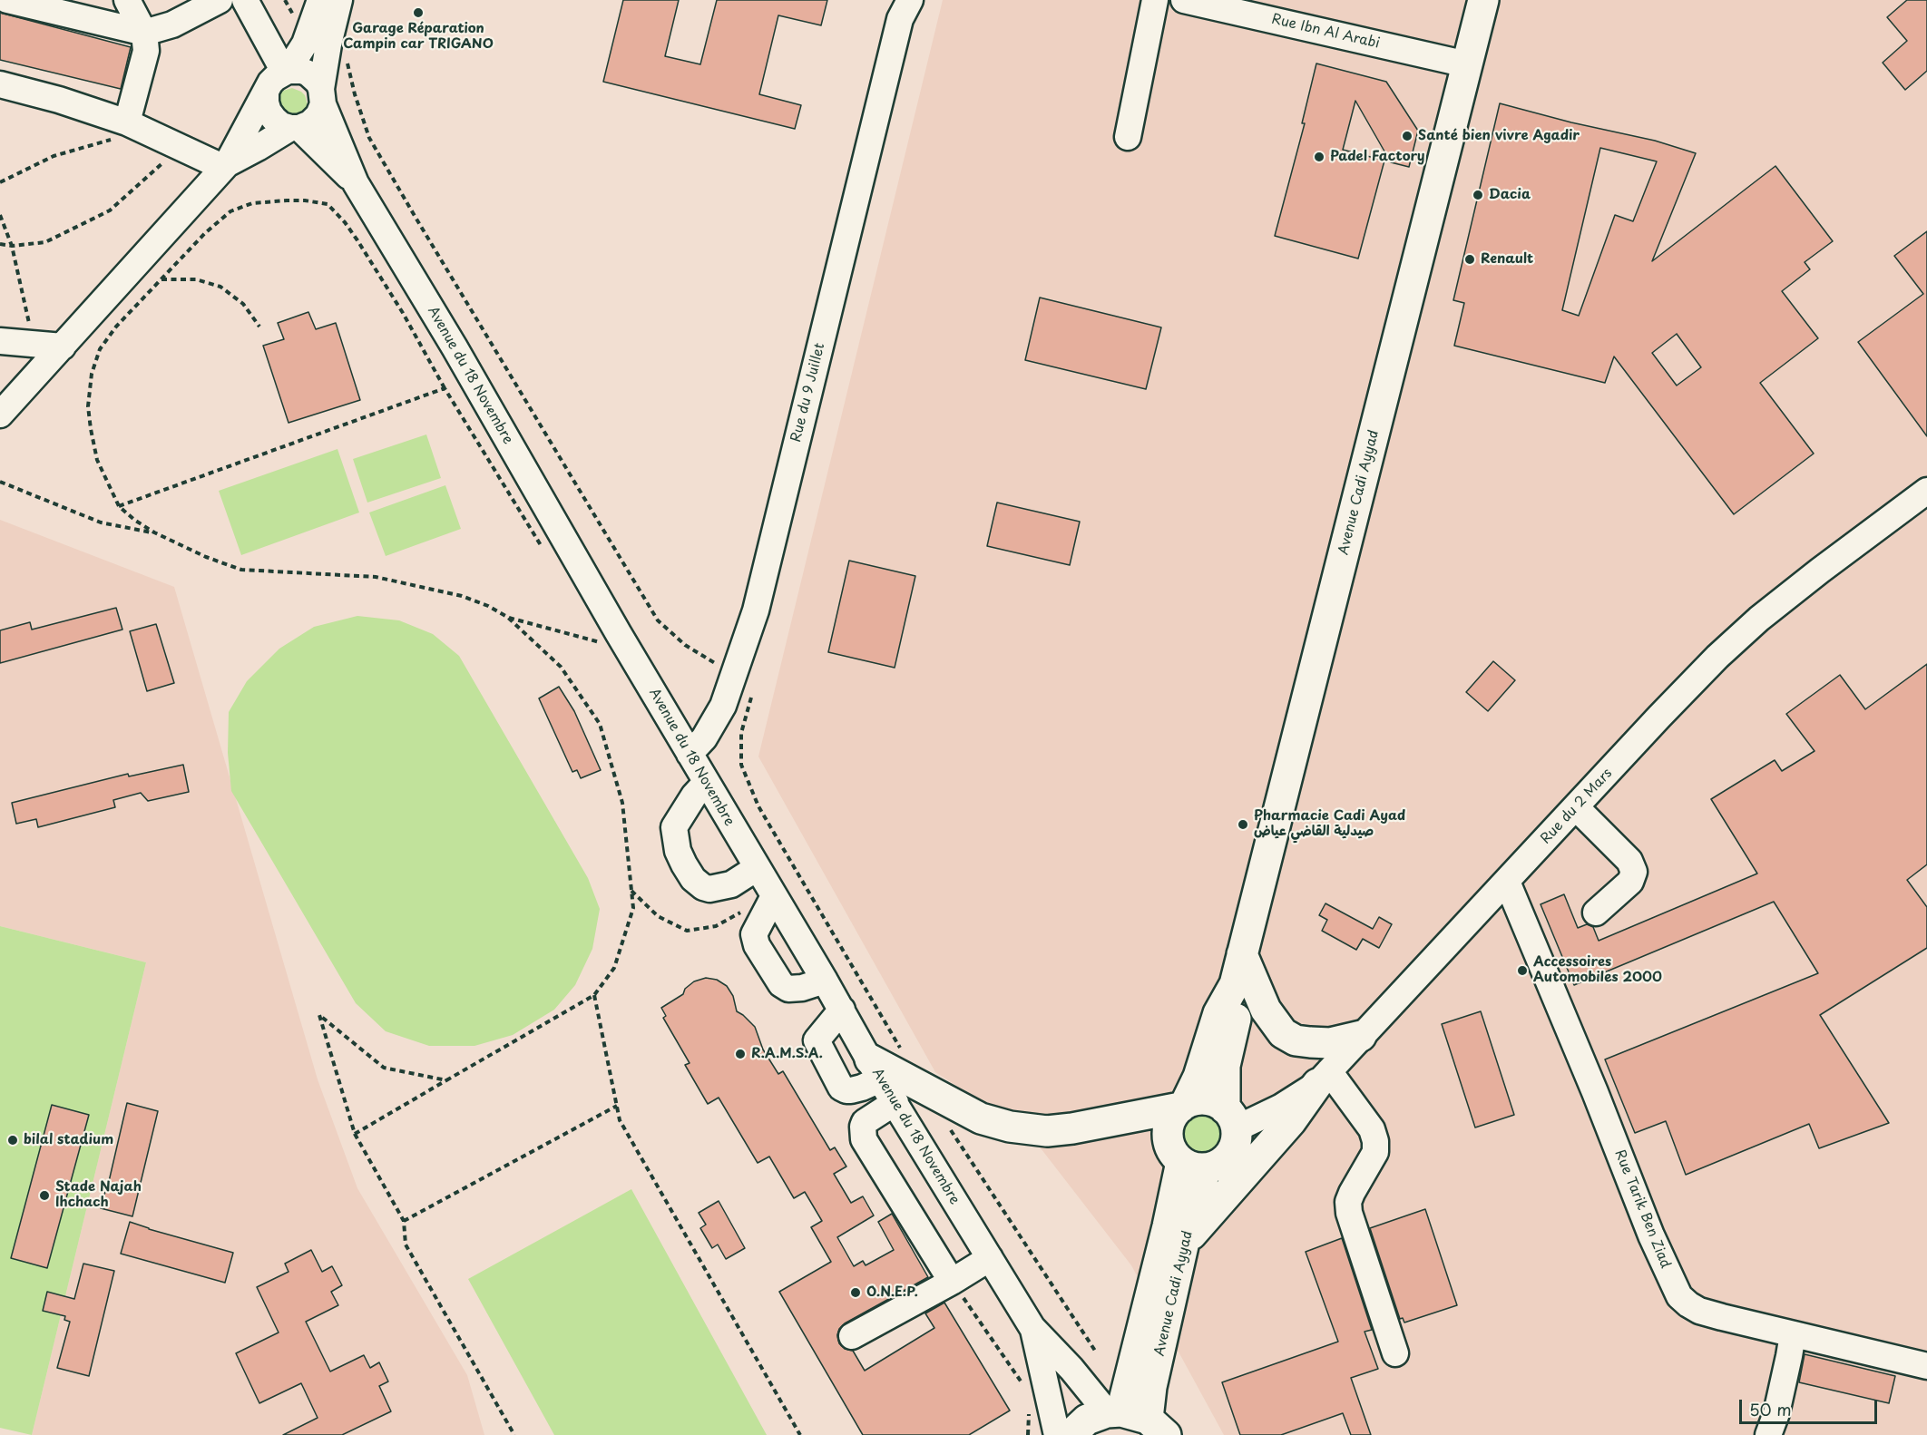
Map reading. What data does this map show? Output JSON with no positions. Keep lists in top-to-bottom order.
{
  "streets": {
    "main road": ["Avenue Cadi Ayyad"],
    "street": [
      "Rue Ibn Al Arabi",
      "Avenue du 18 Novembre",
      "Rue du 9 Juillet",
      "Rue du 2 Mars",
      "Rue Tarik Ben Ziad"
    ]
  },
  "crossings": [
    ["Rue Ibn Al Arabi", "Avenue Cadi Ayyad"],
    ["Avenue du 18 Novembre", "Rue du 9 Juillet"],
    ["Avenue du 18 Novembre", "Avenue Cadi Ayyad"],
    ["Avenue Cadi Ayyad", "Rue du 2 Mars"],
    ["Rue du 2 Mars", "Rue Tarik Ben Ziad"]
  ],
  "places": [
    "Garage Réparation Campin car TRIGANO",
    "Santé bien vivre Agadir",
    "Padel Factory",
    "Dacia",
    "Renault",
    "Pharmacie Cadi Ayad صيدلية القاضي عياض",
    "Accessoires Automobiles 2000",
    "R.A.M.S.A.",
    "bilal stadium",
    "Stade Najah Ihchach",
    "O.N.E.P."
  ],
  "scale_bar": "50 m"
}
